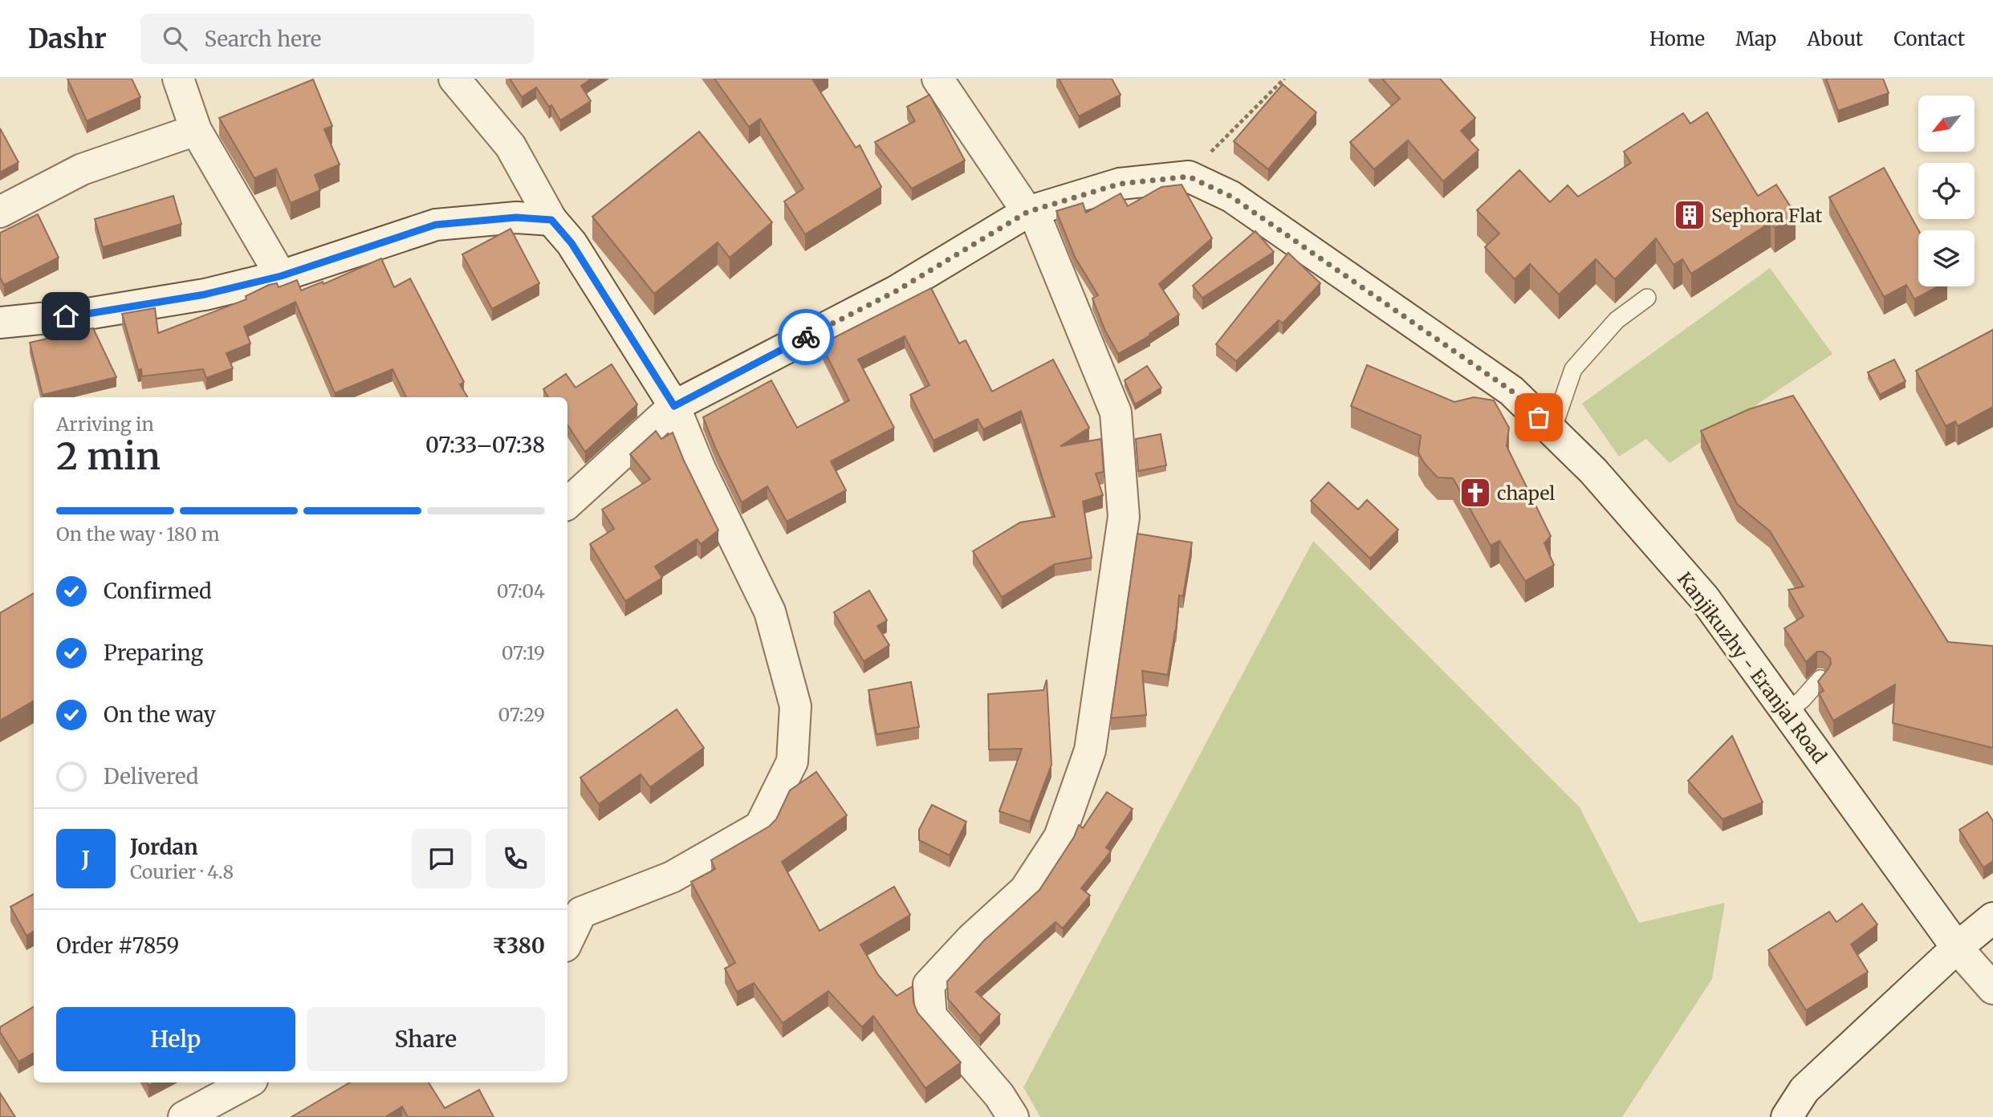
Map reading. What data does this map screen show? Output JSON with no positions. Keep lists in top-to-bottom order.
{
  "streets": {
    "street": ["Kanjikuzhy - Eranjal Road"]
  },
  "places": {
    "building": ["Sephora Flat"],
    "church": ["chapel"]
  },
  "north": "bottom left",
  "page": {
    "header": "Dashr",
    "search": "Search here",
    "nav": [
      "Home",
      "Map",
      "About",
      "Contact"
    ],
    "heading": ["2 min", "Arriving in", "07:33–07:38"],
    "panel": [
      "Jordan",
      "Courier · 4.8",
      "Order #7859",
      "₹380"
    ],
    "bar": "On the way · 180 m",
    "list": [
      ["Confirmed", "07:04"],
      ["Preparing", "07:19"],
      ["On the way", "07:29"],
      "Delivered"
    ],
    "round": "J",
    "buttons": ["Help", "Share"]
  }
}
